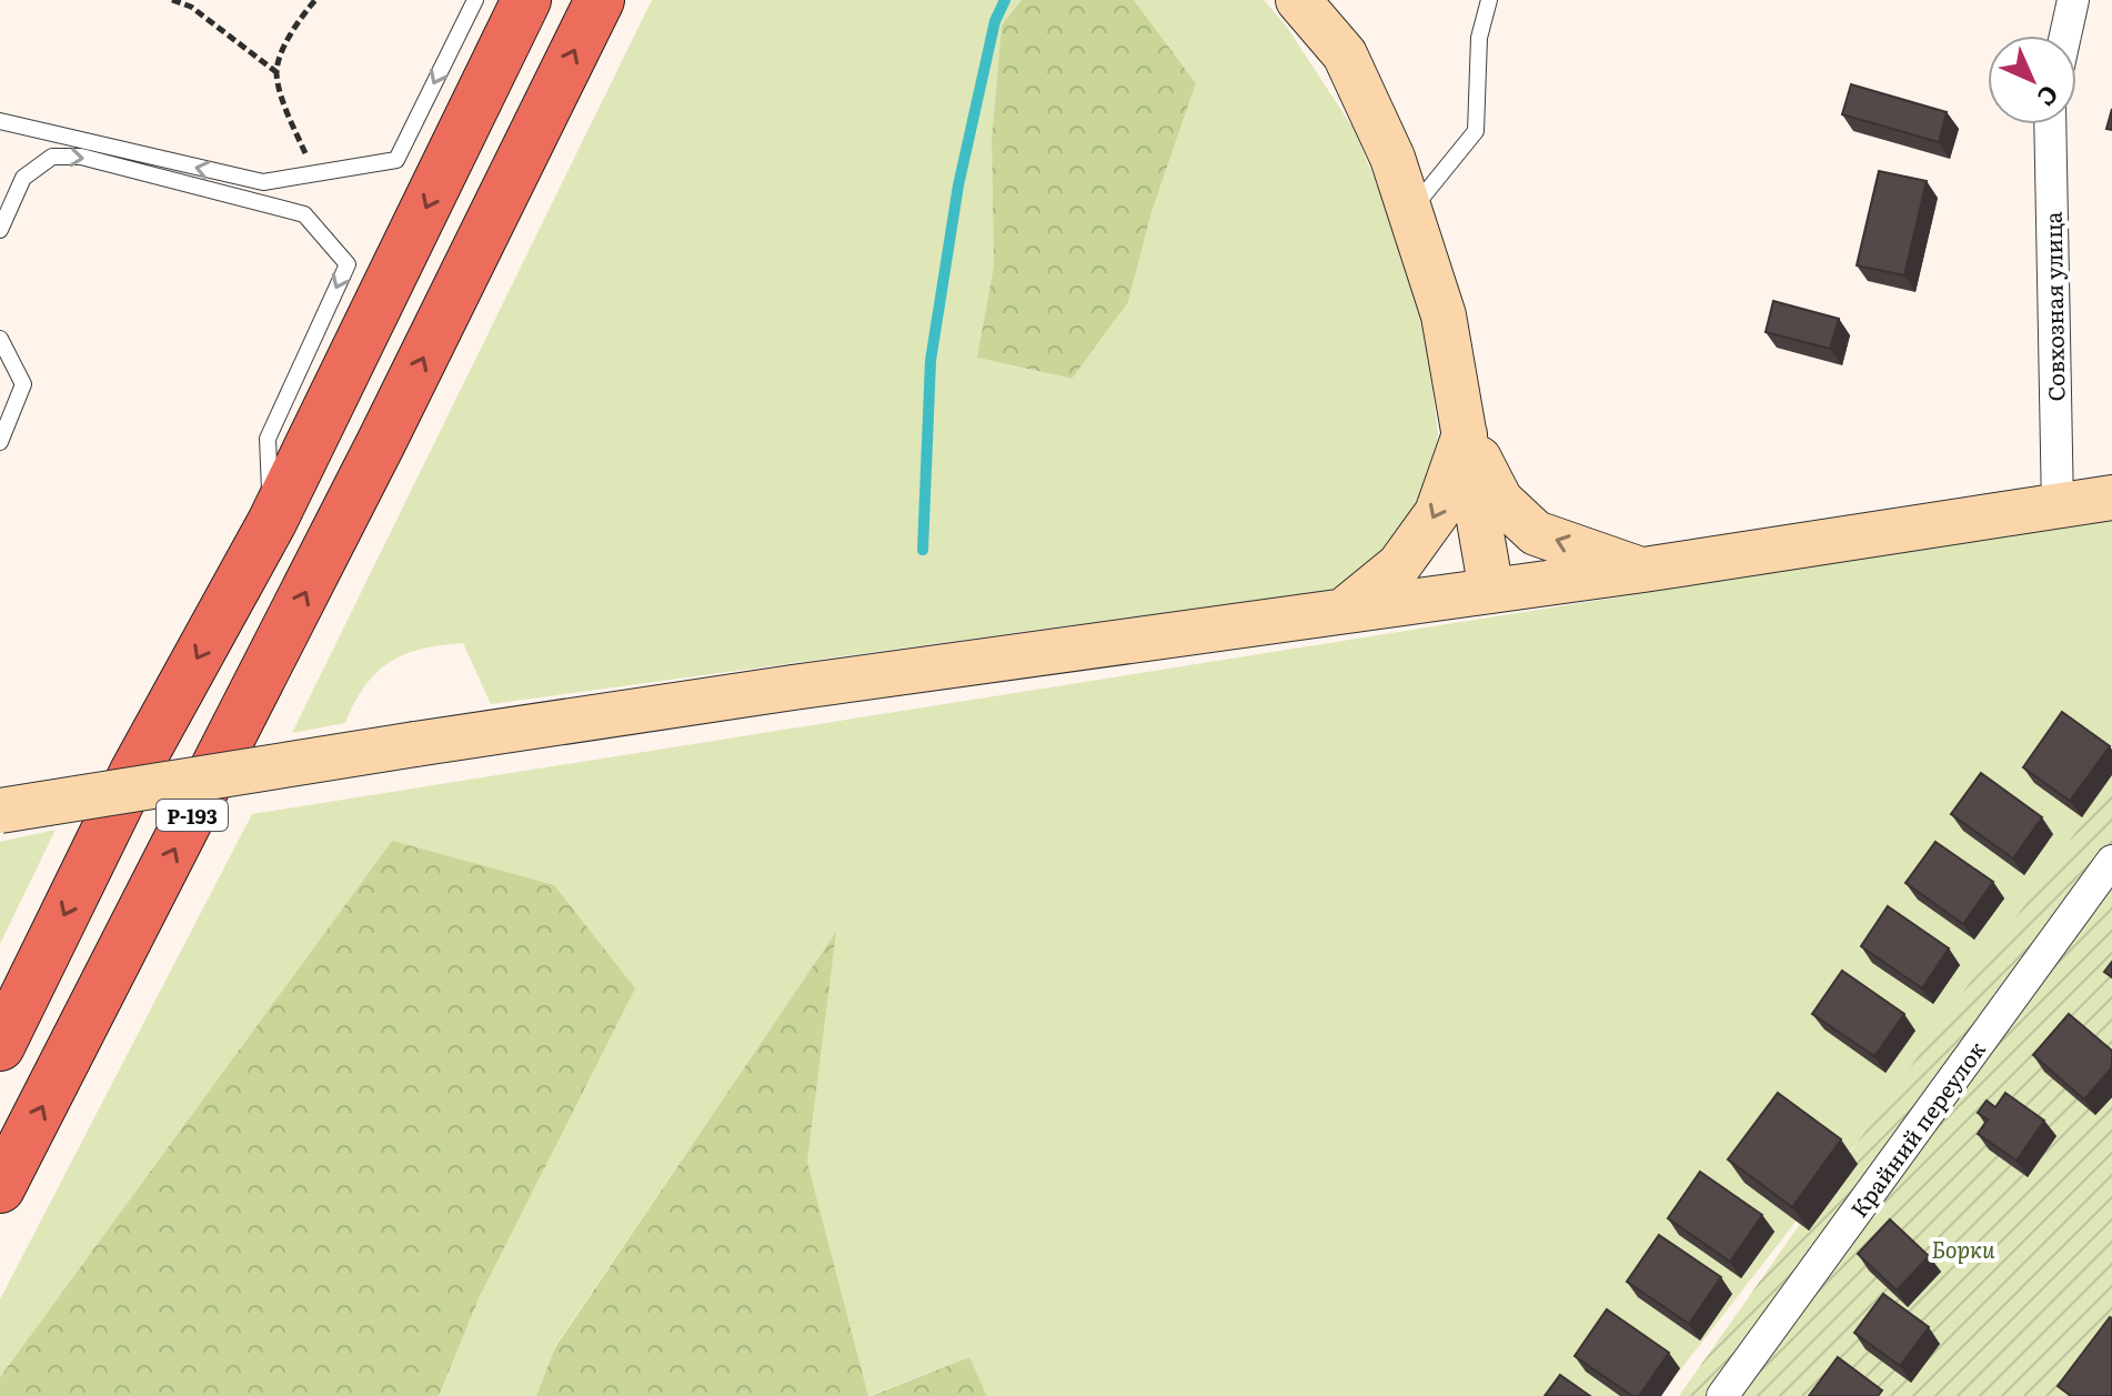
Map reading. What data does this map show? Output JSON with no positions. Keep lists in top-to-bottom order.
{
  "streets": {
    "highway": ["Р-193"],
    "street": ["Совхозная улица", "Крайний переулок"]
  },
  "parks": ["Борки"],
  "north": "bottom right"
}
